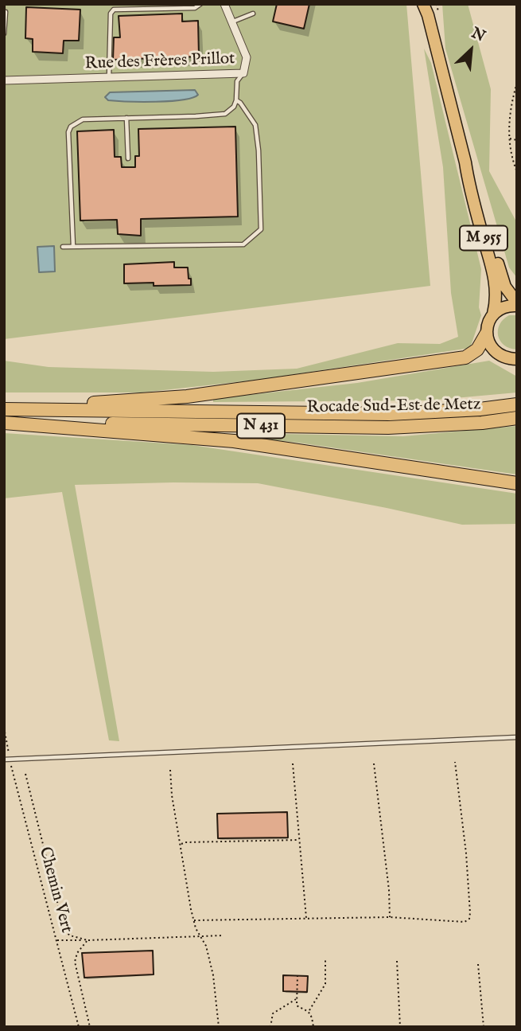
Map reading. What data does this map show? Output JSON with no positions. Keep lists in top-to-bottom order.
{
  "streets": {
    "highway": ["Rocade Sud-Est de Metz", "N 431"],
    "main road": ["M 955"],
    "street": ["Rue des Frères Prillot"],
    "path": ["Chemin Vert"]
  },
  "north": "top right"
}
